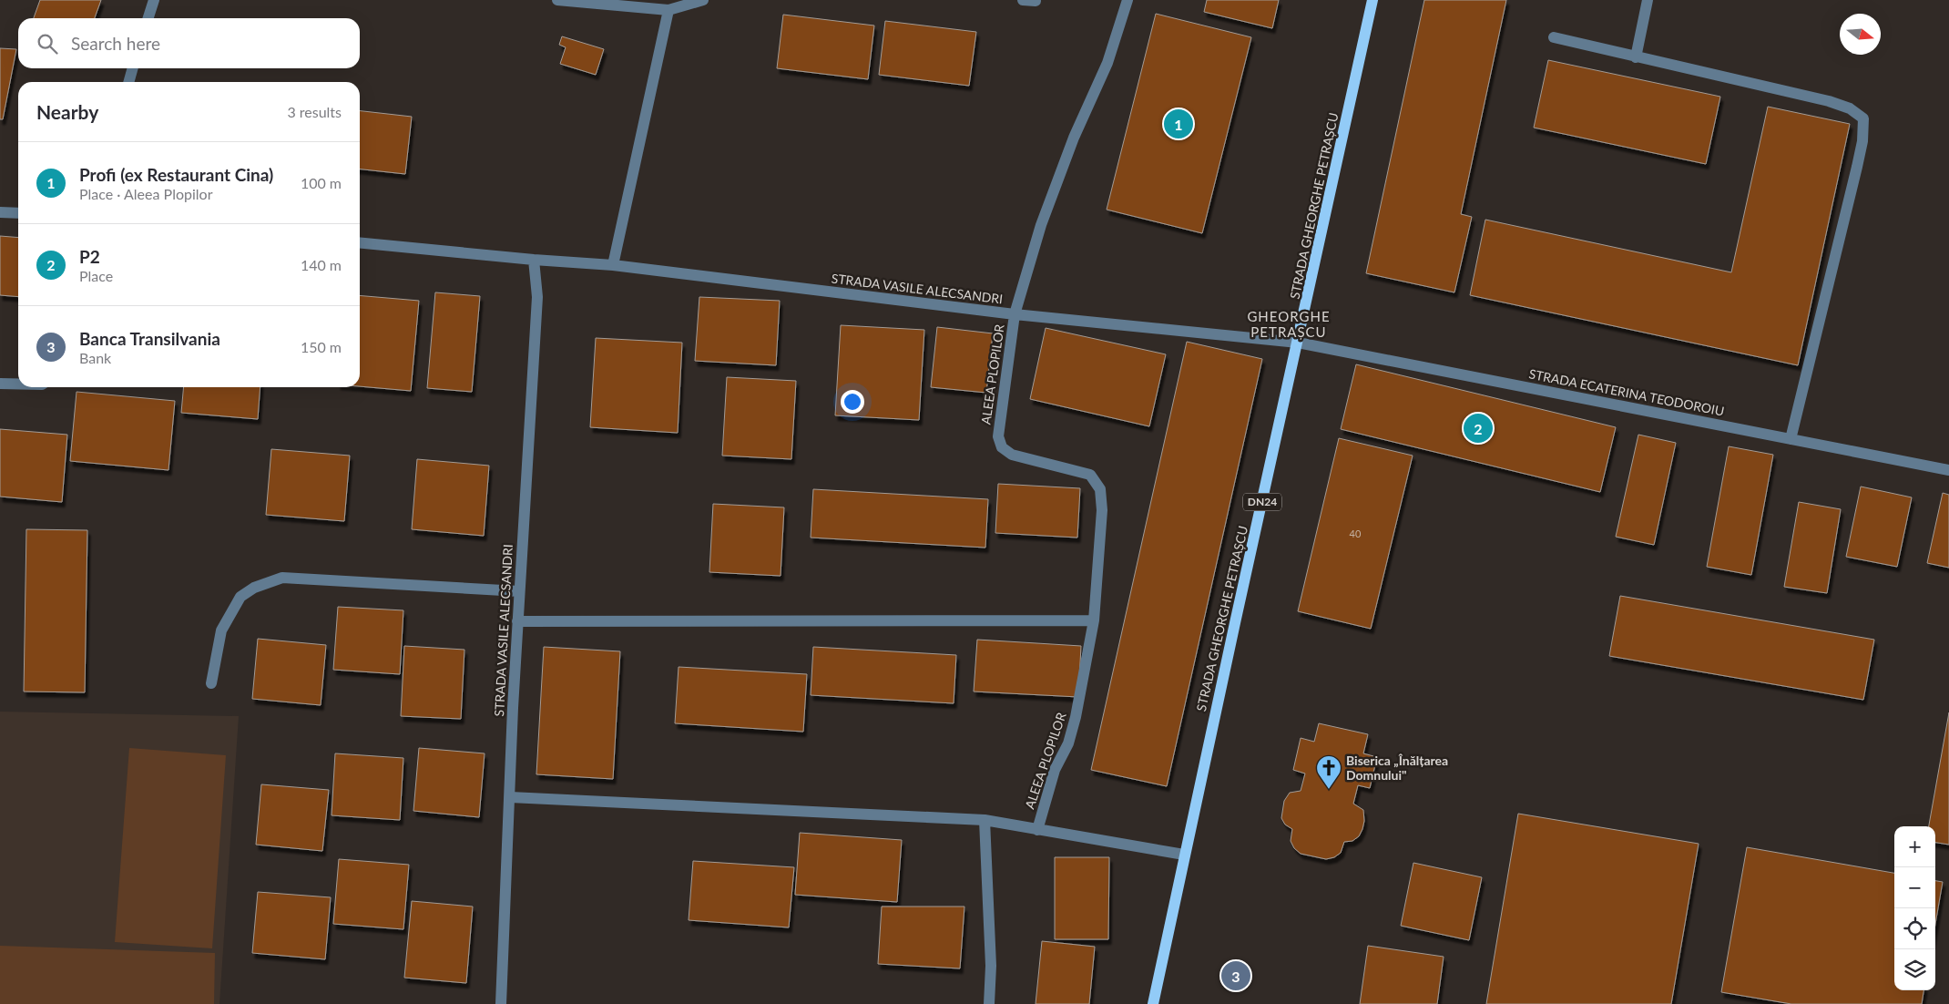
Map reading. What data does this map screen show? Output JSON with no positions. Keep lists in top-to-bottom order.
{
  "streets": {
    "main road": ["STRADA GHEORGHE PETRAȘCU", "DN24"],
    "street": ["STRADA VASILE ALECSANDRI", "ALEEA PLOPILOR", "STRADA ECATERINA TEODOROIU"]
  },
  "crossings": [
    ["STRADA GHEORGHE PETRAȘCU", "STRADA VASILE ALECSANDRI"],
    ["STRADA GHEORGHE PETRAȘCU", "STRADA ECATERINA TEODOROIU"],
    ["STRADA VASILE ALECSANDRI", "ALEEA PLOPILOR"],
    ["STRADA VASILE ALECSANDRI", "STRADA ECATERINA TEODOROIU"]
  ],
  "districts": ["GHEORGHE PETRAȘCU"],
  "places": {
    "church": ["Biserica „Înălțarea Domnului\""]
  },
  "house_numbers": ["40"],
  "north": "right",
  "page": {
    "search": "Search here",
    "heading": ["Nearby", "3 results"],
    "pins": ["1", "2", "3"],
    "list": [
      {
        "mark": "1",
        "name": "Profi (ex Restaurant Cina)",
        "note": "Place · Aleea Plopilor",
        "value": "100 m"
      },
      {
        "mark": "2",
        "name": "P2",
        "note": "Place",
        "value": "140 m"
      },
      {
        "mark": "3",
        "name": "Banca Transilvania",
        "note": "Bank",
        "value": "150 m"
      }
    ],
    "map_buttons": ["+", "−"]
  }
}
